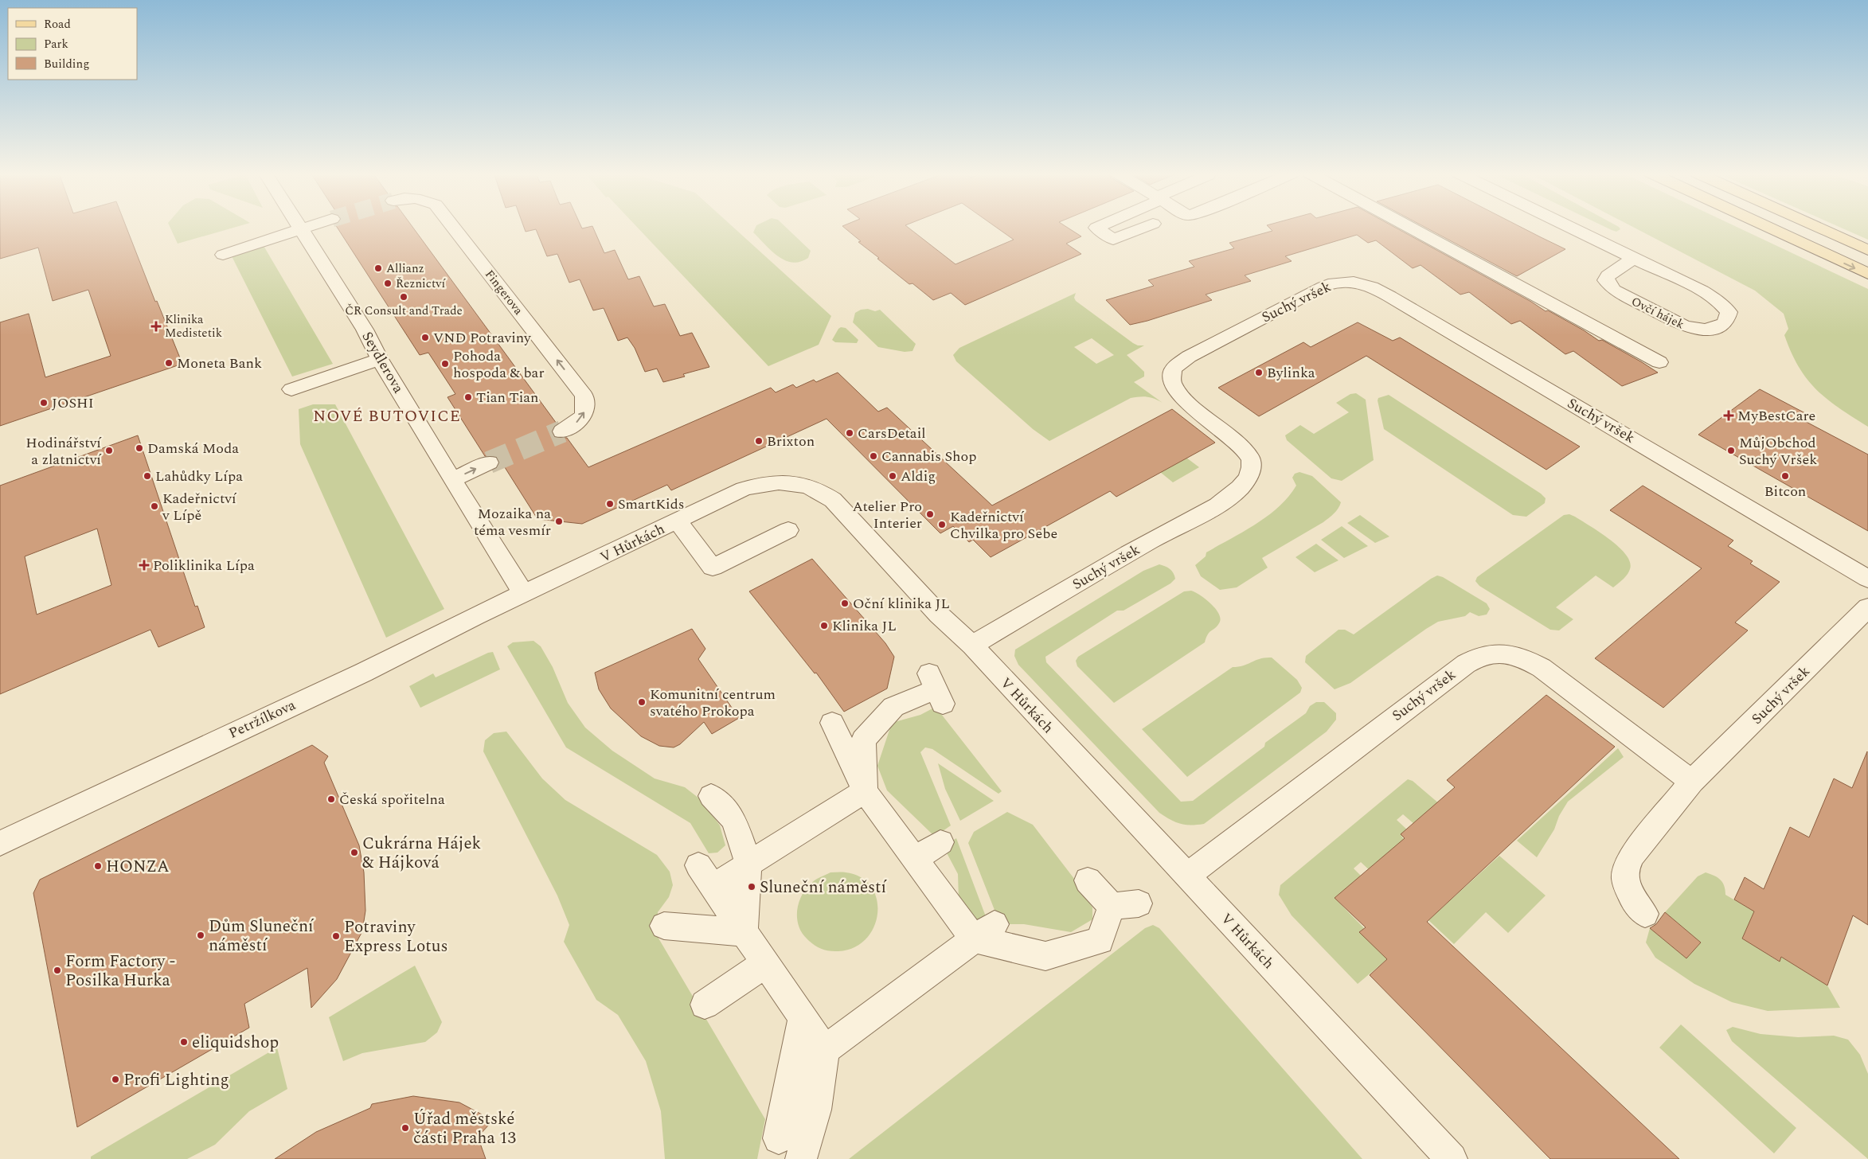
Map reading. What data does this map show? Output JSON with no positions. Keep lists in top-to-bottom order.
{
  "streets": {
    "street": [
      "Fingerova",
      "Suchý vršek",
      "Ovčí hájek",
      "Seydlerova",
      "V Hůrkách",
      "Petržílkova"
    ]
  },
  "crossings": [
    ["Suchý vršek", "V Hůrkách"],
    ["Seydlerova", "V Hůrkách"],
    ["Seydlerova", "Petržílkova"],
    ["V Hůrkách", "Petržílkova"]
  ],
  "one_way": ["Fingerova"],
  "districts": ["NOVÉ BUTOVICE"],
  "places": {
    "other": [
      "Allianz",
      "Řeznictví",
      "ČR Consult and Trade",
      "VND Potraviny",
      "Moneta Bank",
      "Pohoda hospoda & bar",
      "Bylinka",
      "Tian Tian",
      "JOSHI",
      "CarsDetail",
      "Brixton",
      "Damská Moda",
      "Hodinářství a zlatnictví",
      "MůjObchod Suchý Vršek",
      "Cannabis Shop",
      "Lahůdky Lípa",
      "Aldig",
      "Bitcon",
      "SmartKids",
      "Kadeřnictví v Lípě",
      "Atelier Pro Interier",
      "Mozaika na téma vesmír",
      "Kadeřnictví Chvilka pro Sebe",
      "Oční klinika JL",
      "Klinika JL",
      "Komunitní centrum svatého Prokopa",
      "Česká spořitelna",
      "Cukrárna Hájek & Hájková",
      "HONZA",
      "Sluneční náměstí",
      "Dům Sluneční náměstí",
      "Potraviny Express Lotus",
      "Form Factory - Posilka Hurka",
      "eliquidshop",
      "Profi Lighting",
      "Úřad městské části Praha 13"
    ],
    "health": ["Klinika Medistetik", "MyBestCare", "Poliklinika Lípa"]
  },
  "legend": ["Road", "Park", "Building"]
}
